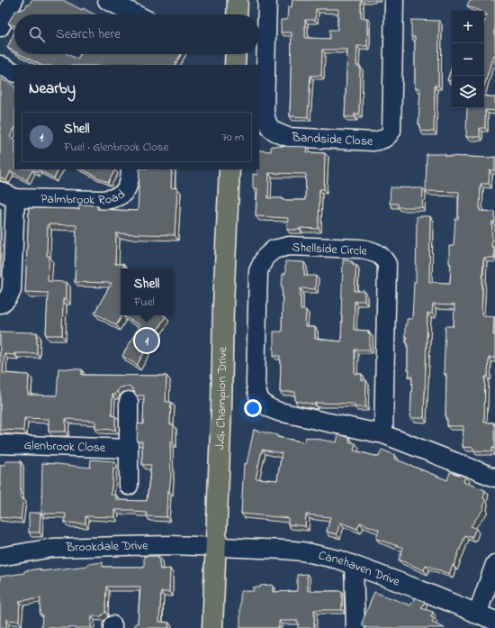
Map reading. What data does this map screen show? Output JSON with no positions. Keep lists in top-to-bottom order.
{
  "streets": {
    "main road": ["J.G. Champion Drive"],
    "street": [
      "Bandside Close",
      "Palmbrook Road",
      "Shellside Circle",
      "Glenbrook Close",
      "Brookdale Drive",
      "Canehaven Drive"
    ]
  },
  "crossings": [
    ["J.G. Champion Drive", "Brookdale Drive"],
    ["J.G. Champion Drive", "Canehaven Drive"],
    ["Brookdale Drive", "Canehaven Drive"]
  ],
  "page": {
    "map_buttons": ["+", "−"],
    "search": "Search here",
    "heading": "Nearby",
    "list": [
      {
        "mark": "1",
        "name": "Shell",
        "note": "Fuel · Glenbrook Close",
        "value": "70 m"
      }
    ],
    "popup": ["Shell", "Fuel"],
    "pins": "1"
  }
}
